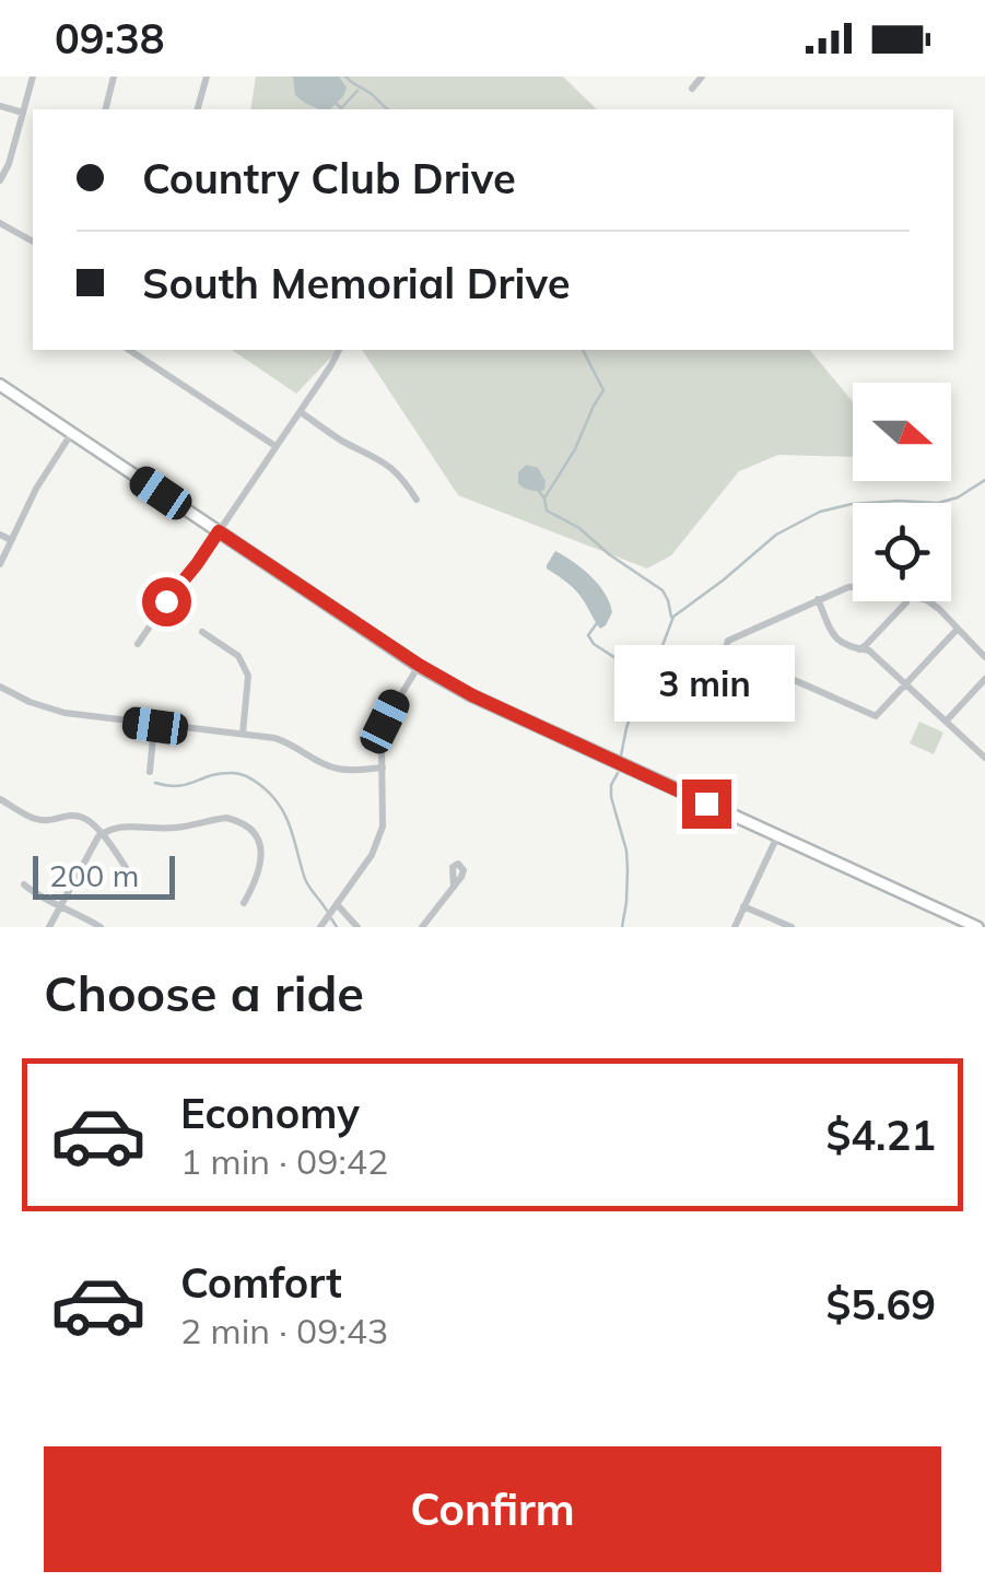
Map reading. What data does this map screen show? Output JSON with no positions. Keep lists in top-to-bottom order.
{
  "scale_bar": "200 m",
  "north": "right",
  "page": {
    "status": "09:38",
    "banner": ["Country Club Drive", "South Memorial Drive"],
    "bubble": "3 min",
    "scale": "200 m",
    "heading": "Choose a ride",
    "list": [
      {
        "name": "Economy",
        "note": "1 min · 09:42",
        "value": "$4.21"
      },
      {
        "name": "Comfort",
        "note": "2 min · 09:43",
        "value": "$5.69"
      }
    ],
    "buttons": "Confirm"
  }
}
